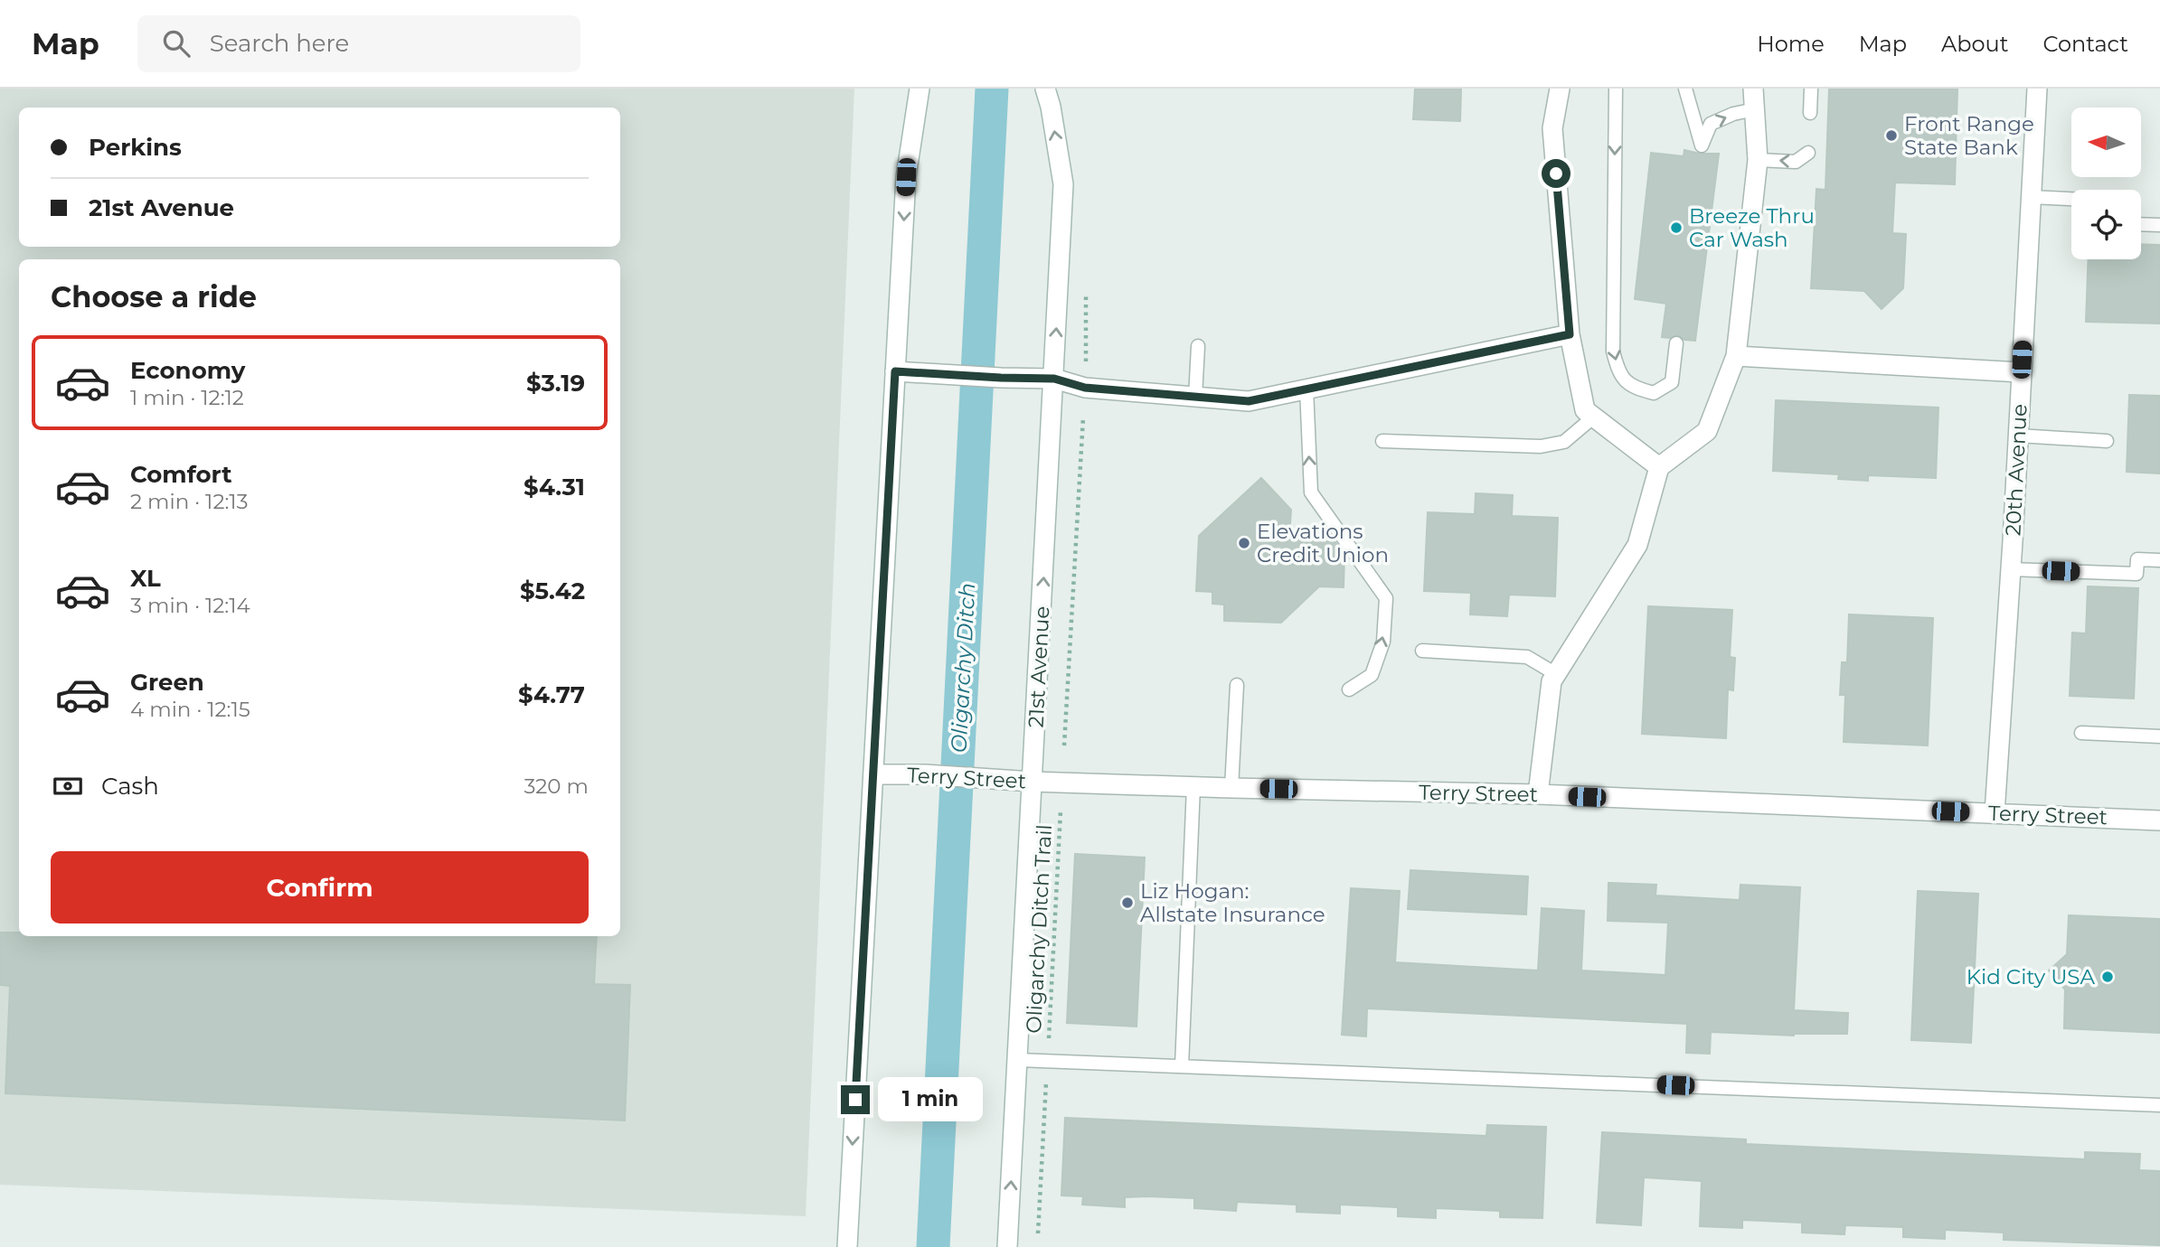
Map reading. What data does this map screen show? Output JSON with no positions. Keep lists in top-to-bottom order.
{
  "streets": {
    "street": ["20th Avenue", "21st Avenue", "Terry Street"],
    "path": ["Oligarchy Ditch Trail"]
  },
  "crossings": [
    ["20th Avenue", "Terry Street"],
    ["21st Avenue", "Terry Street"]
  ],
  "water": ["Oligarchy Ditch"],
  "places": [
    "Front Range State Bank",
    "Breeze Thru Car Wash",
    "Elevations Credit Union",
    "Liz Hogan: Allstate Insurance",
    "Kid City USA"
  ],
  "north": "left",
  "page": {
    "header": "Map",
    "search": "Search here",
    "nav": [
      "Home",
      "Map",
      "About",
      "Contact"
    ],
    "banner": ["Perkins", "21st Avenue"],
    "heading": "Choose a ride",
    "list": [
      {
        "name": "Economy",
        "note": "1 min · 12:12",
        "value": "$3.19"
      },
      {
        "name": "Comfort",
        "note": "2 min · 12:13",
        "value": "$4.31"
      },
      {
        "name": "XL",
        "note": "3 min · 12:14",
        "value": "$5.42"
      },
      {
        "name": "Green",
        "note": "4 min · 12:15",
        "value": "$4.77"
      }
    ],
    "pay": ["Cash", "320 m"],
    "buttons": "Confirm",
    "bubble": "1 min"
  }
}
